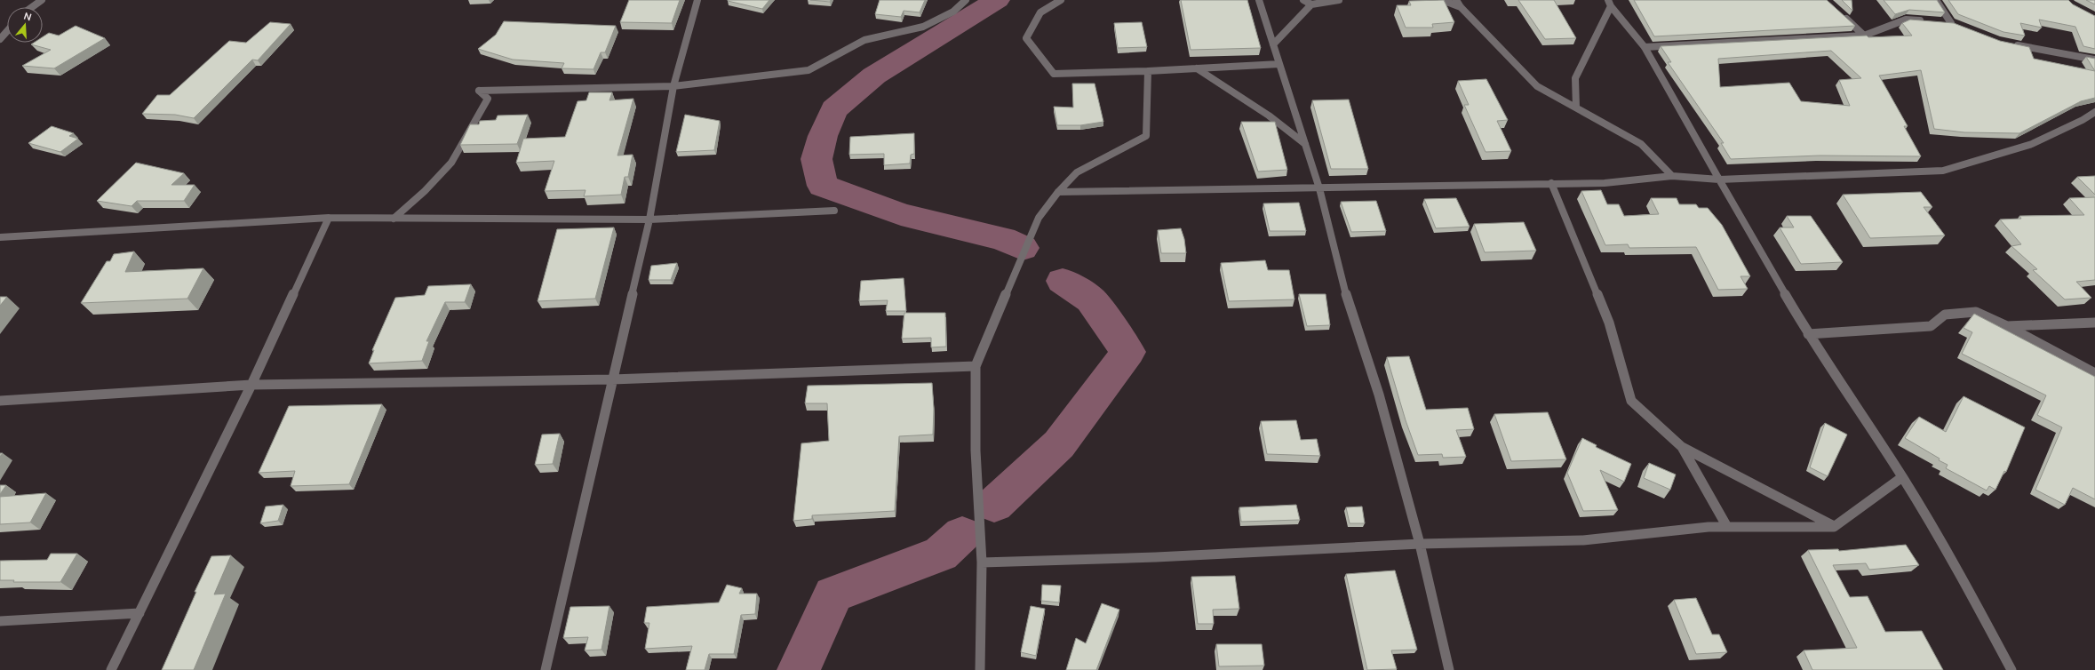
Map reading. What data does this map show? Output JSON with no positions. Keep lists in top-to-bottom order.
{
  "north": "top"
}
